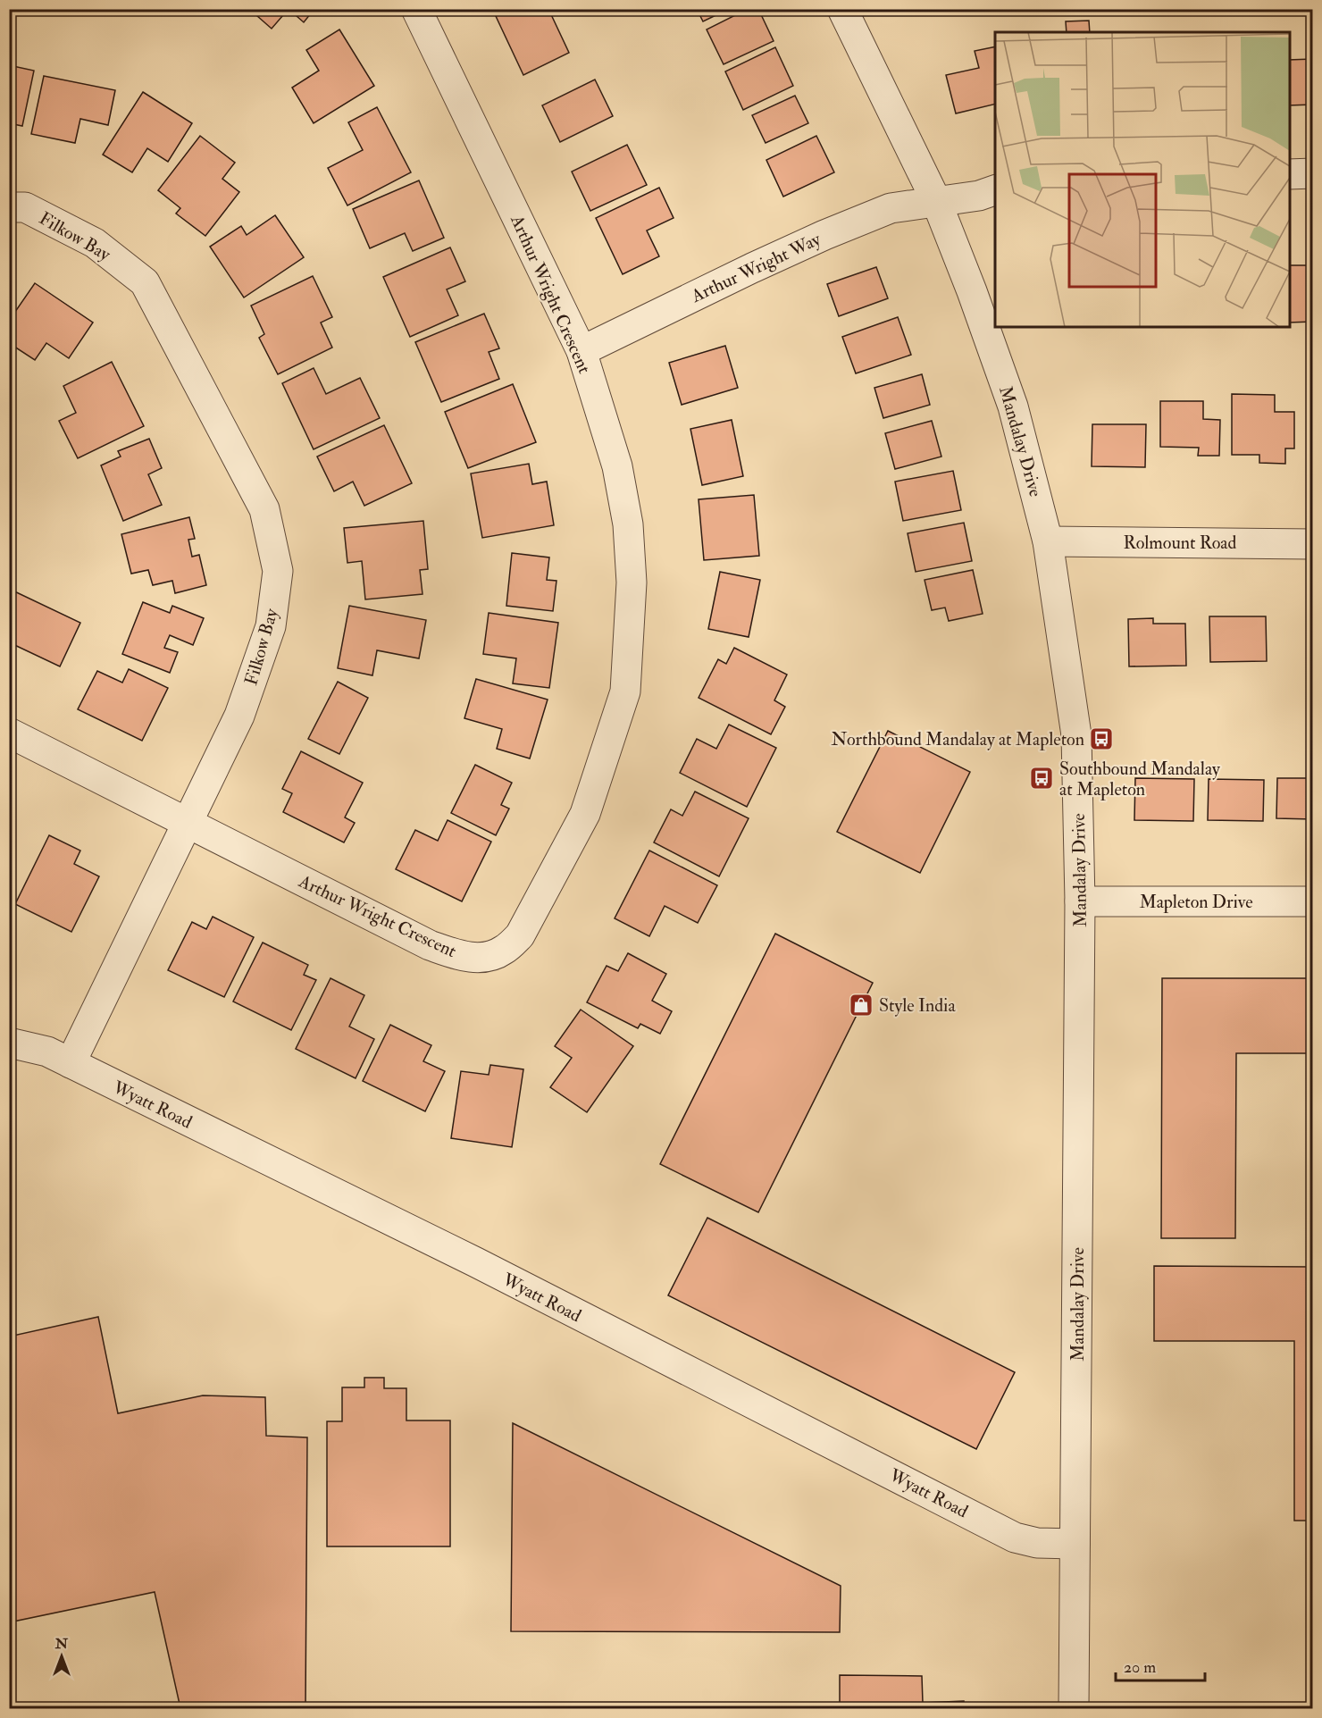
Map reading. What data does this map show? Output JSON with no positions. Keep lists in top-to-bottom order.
{
  "streets": {
    "street": [
      "Filkow Bay",
      "Arthur Wright Way",
      "Arthur Wright Crescent",
      "Mandalay Drive",
      "Rolmount Road",
      "Mapleton Drive",
      "Wyatt Road"
    ]
  },
  "crossings": [
    ["Filkow Bay", "Arthur Wright Crescent"],
    ["Filkow Bay", "Wyatt Road"],
    ["Arthur Wright Way", "Arthur Wright Crescent"],
    ["Arthur Wright Way", "Mandalay Drive"],
    ["Mandalay Drive", "Rolmount Road"],
    ["Mandalay Drive", "Mapleton Drive"],
    ["Mandalay Drive", "Wyatt Road"]
  ],
  "places": {
    "bus stop": ["Northbound Mandalay at Mapleton", "Southbound Mandalay at Mapleton"],
    "shop": ["Style India"]
  },
  "scale_bar": "20 m",
  "north": "top"
}
